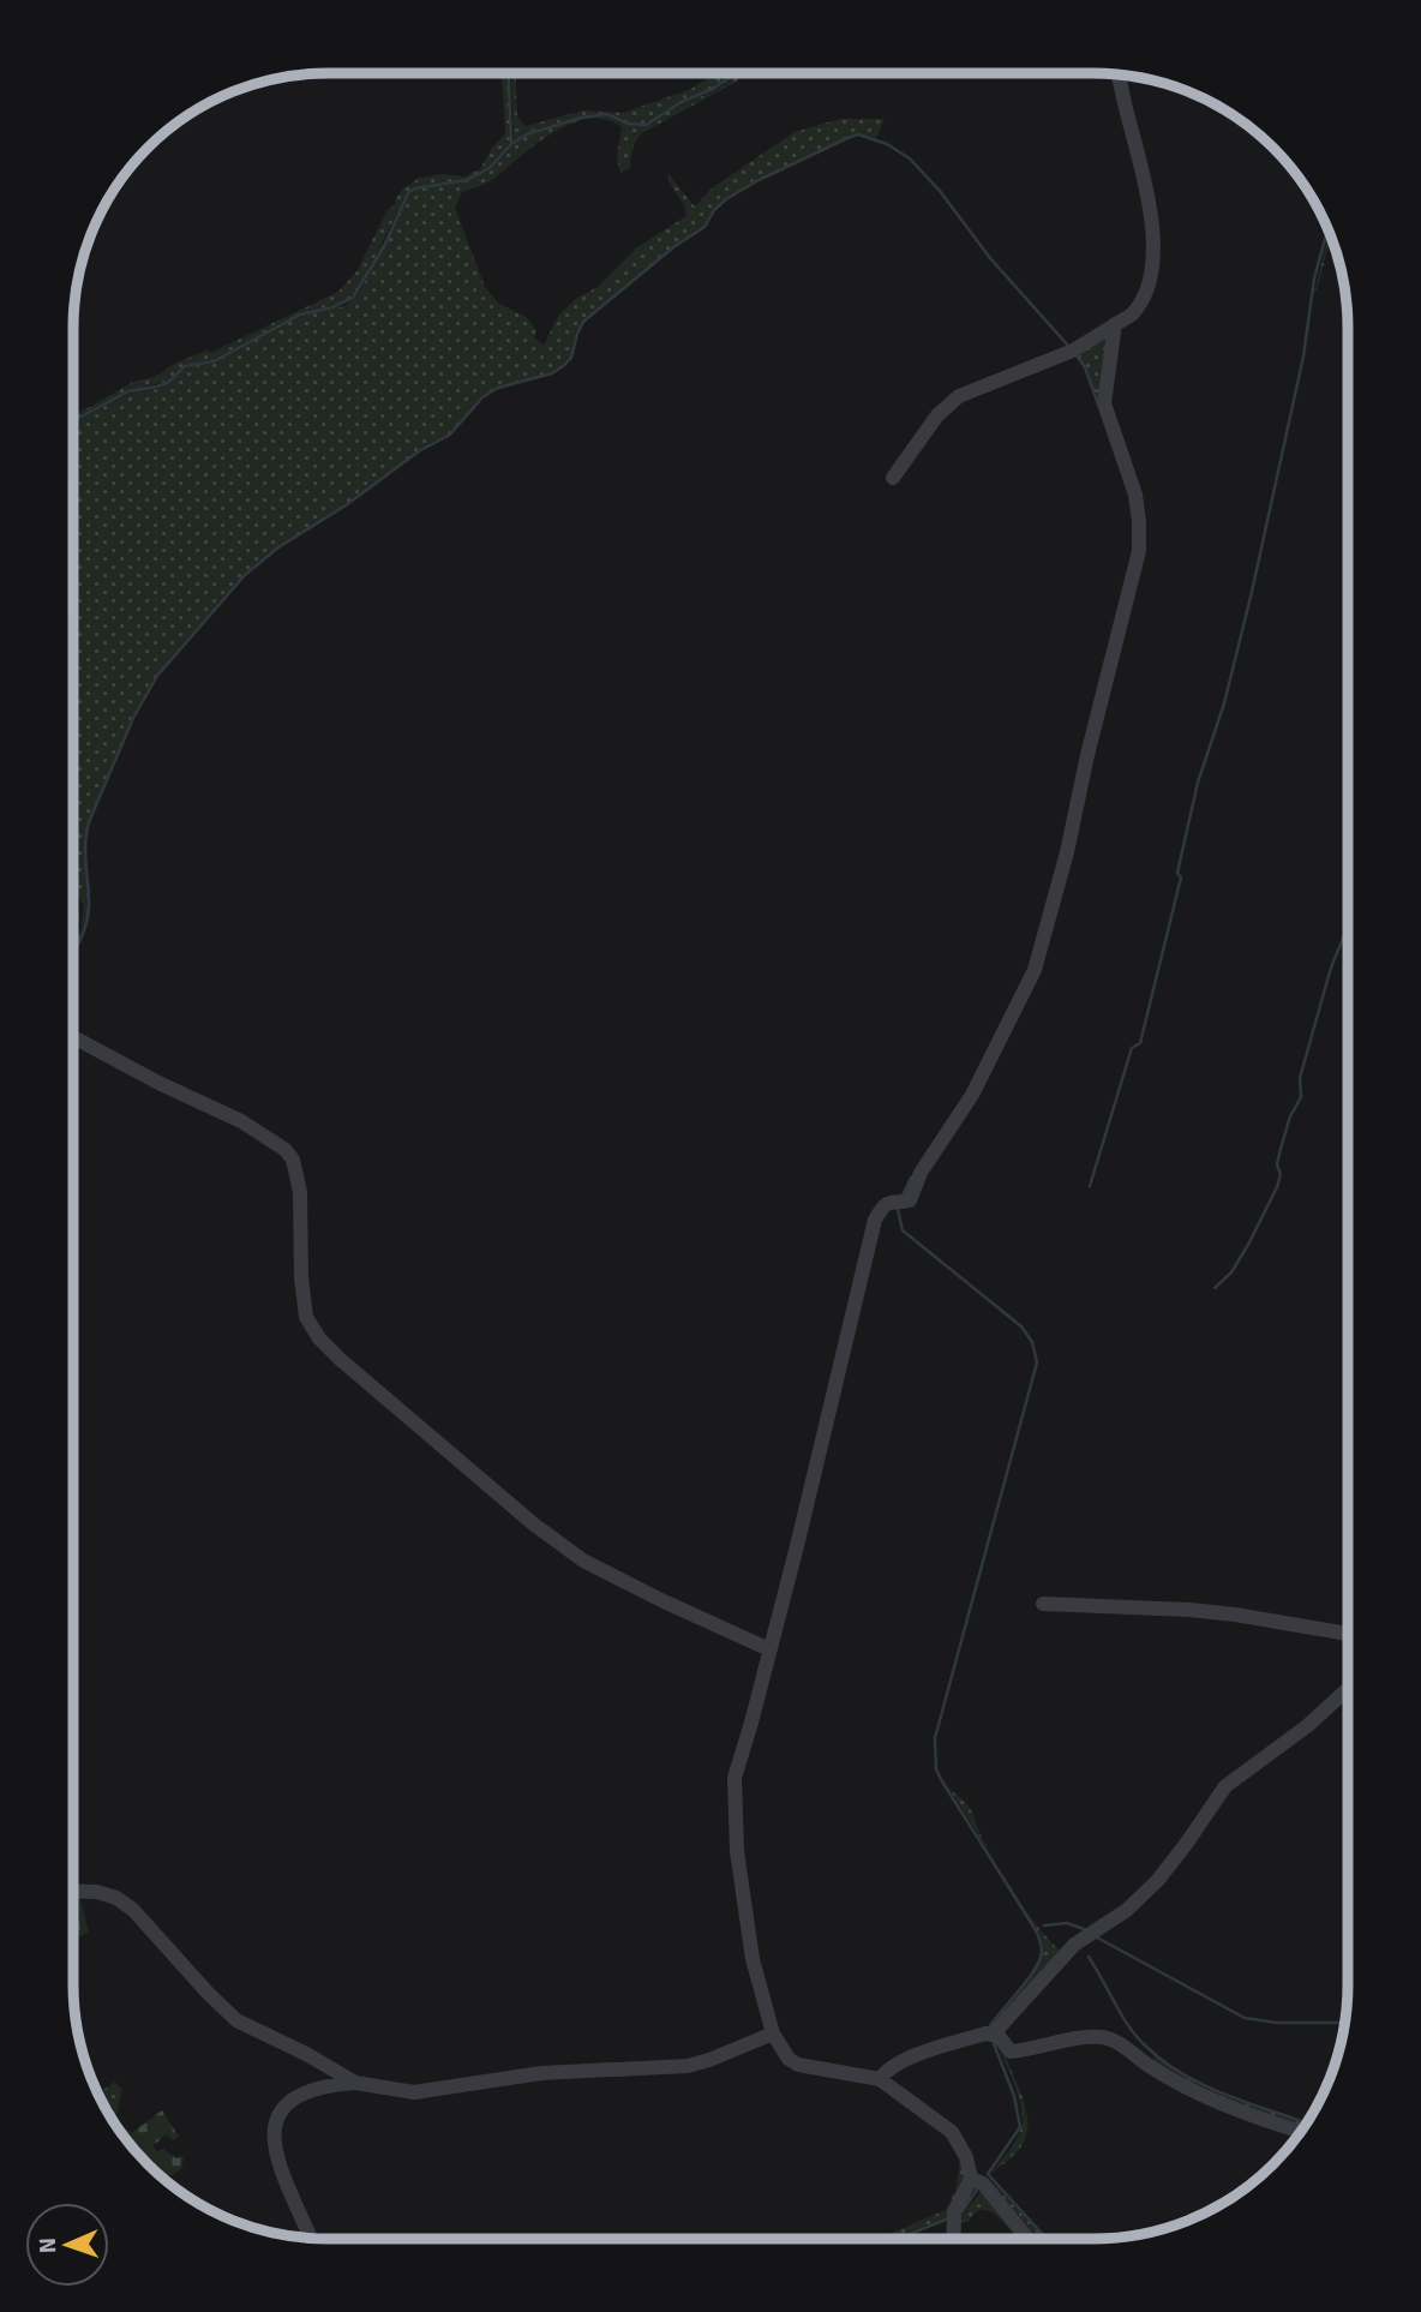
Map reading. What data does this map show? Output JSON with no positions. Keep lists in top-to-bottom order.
{
  "north": "left"
}
